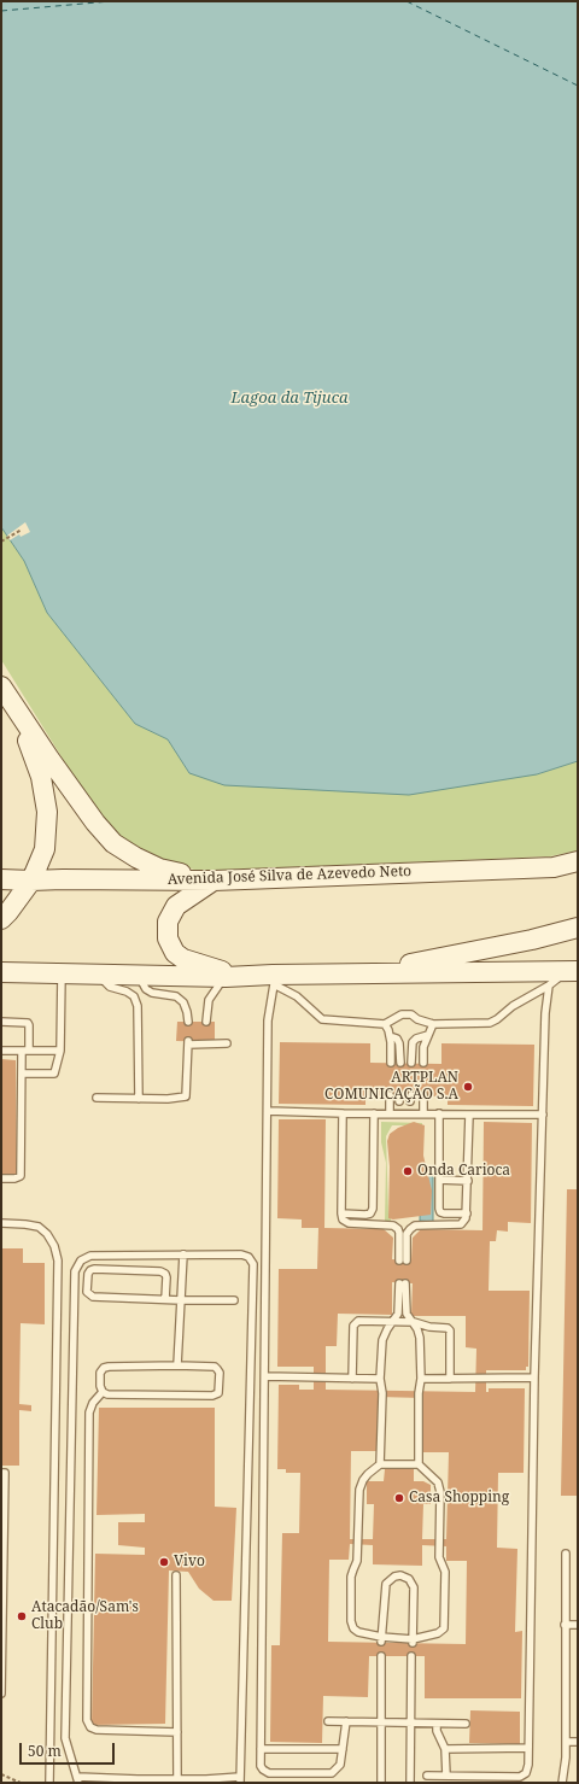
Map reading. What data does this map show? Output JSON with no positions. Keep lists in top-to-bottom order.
{
  "streets": {
    "street": ["Avenida José Silva de Azevedo Neto"]
  },
  "water": ["Lagoa da Tijuca"],
  "places": [
    "ARTPLAN COMUNICAÇÃO S.A",
    "Onda Carioca",
    "Casa Shopping",
    "Vivo",
    "Atacadão/Sam's Club"
  ],
  "scale_bar": "50 m"
}
